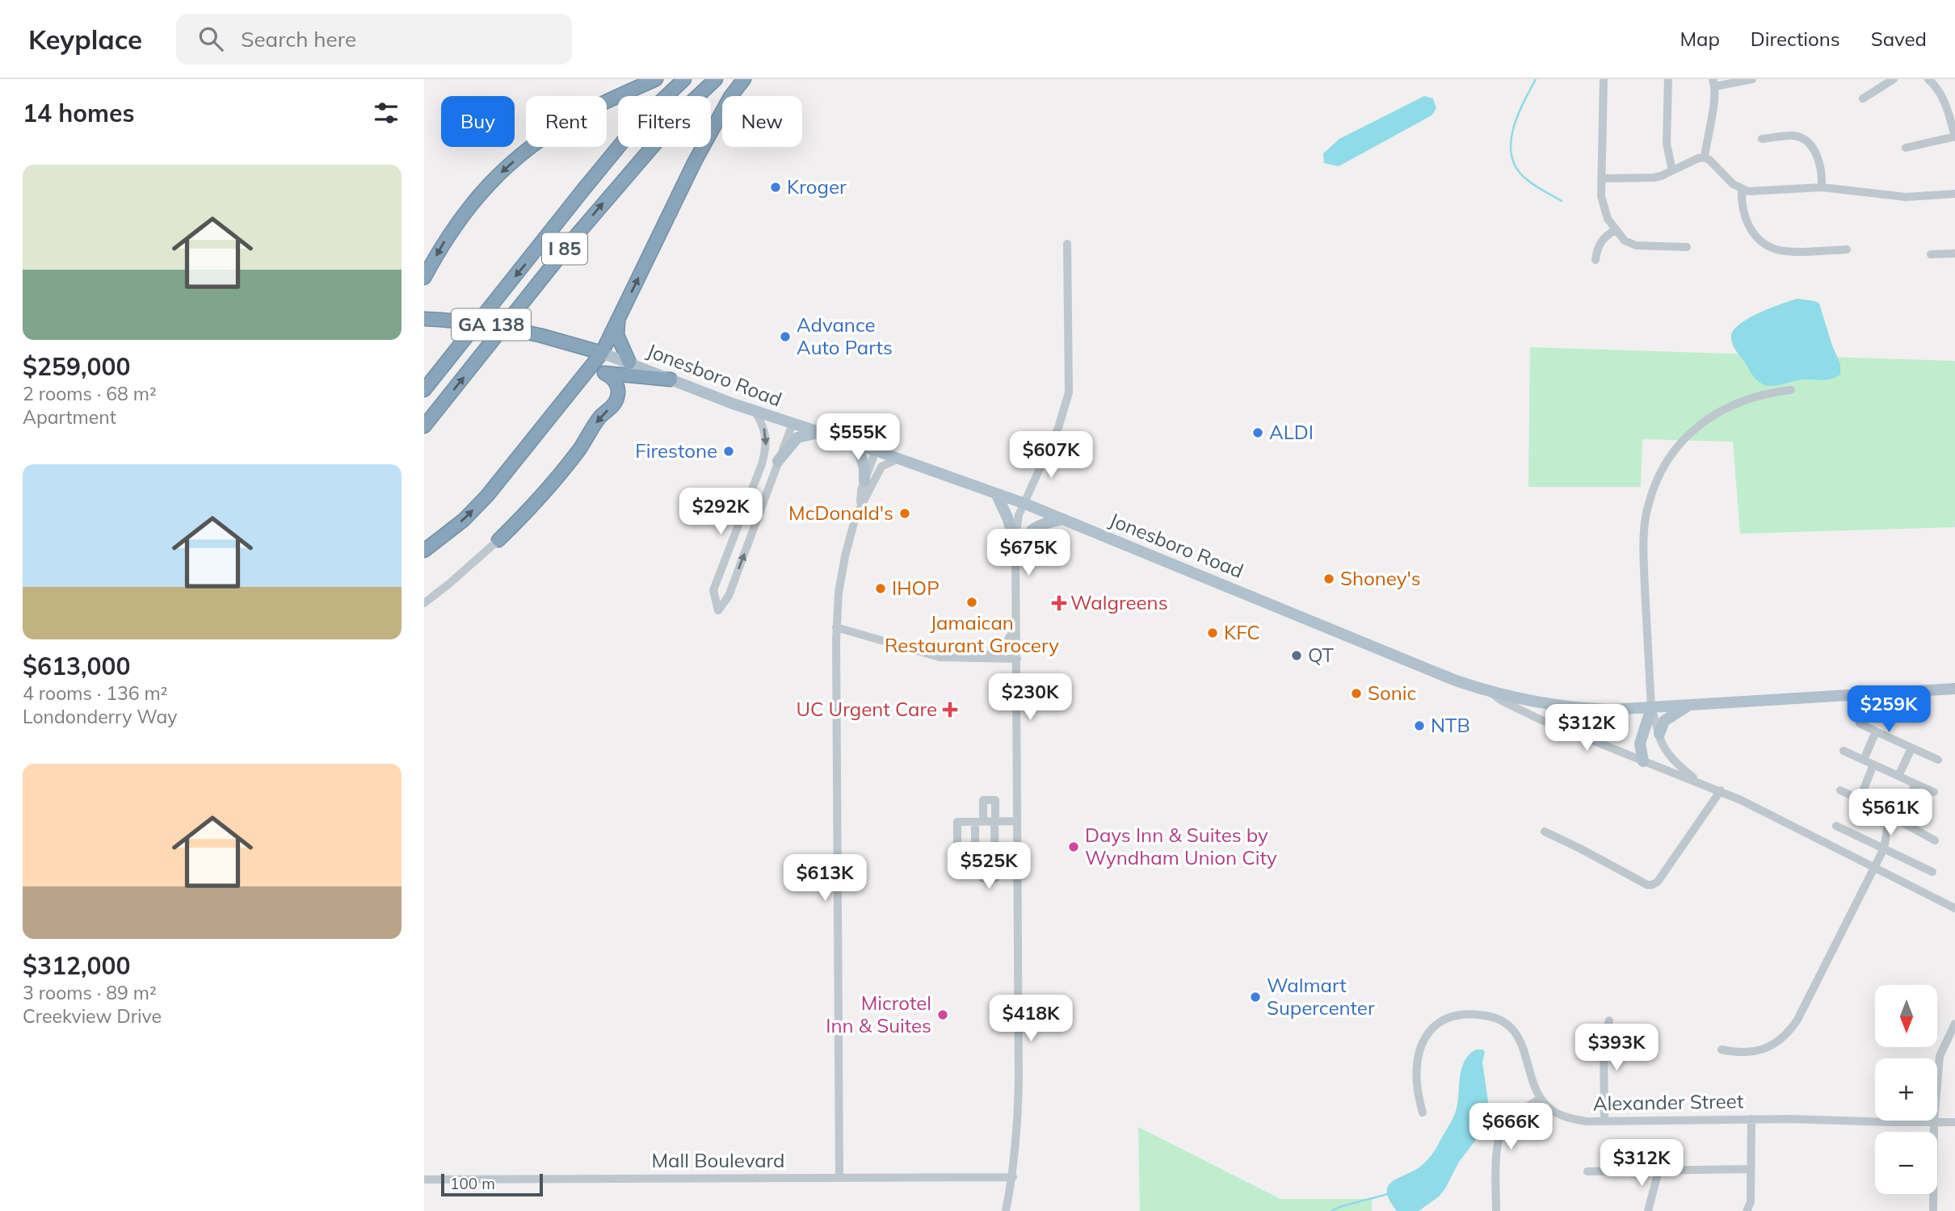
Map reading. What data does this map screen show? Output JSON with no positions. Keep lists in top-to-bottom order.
{
  "streets": {
    "highway": ["I 85", "GA 138", "Jonesboro Road"],
    "street": ["Alexander Street", "Mall Boulevard"]
  },
  "crossings": [
    ["GA 138", "Jonesboro Road"]
  ],
  "places": {
    "other": [
      "Kroger",
      "Advance Auto Parts",
      "ALDI",
      "Firestone",
      "McDonald's",
      "Shoney's",
      "IHOP",
      "Jamaican Restaurant Grocery",
      "KFC",
      "QT",
      "Sonic",
      "NTB",
      "Days Inn & Suites by Wyndham Union City",
      "Walmart Supercenter",
      "Microtel Inn & Suites"
    ],
    "health": ["Walgreens", "UC Urgent Care"]
  },
  "scale_bar": "100 m",
  "north": "bottom",
  "page": {
    "header": "Keyplace",
    "search": "Search here",
    "nav": ["Map", "Directions", "Saved"],
    "heading": "14 homes",
    "chip": [
      "Buy",
      "Rent",
      "Filters",
      "New"
    ],
    "list": [
      {
        "name": "$259,000",
        "note": "2 rooms · 68 m² · Apartment"
      },
      {
        "name": "$613,000",
        "note": "4 rooms · 136 m² · Londonderry Way"
      },
      {
        "name": "$312,000",
        "note": "3 rooms · 89 m² · Creekview Drive"
      }
    ],
    "price": [
      "$555K",
      "$607K",
      "$292K",
      "$675K",
      "$230K",
      "$259K",
      "$312K",
      "$561K",
      "$525K",
      "$613K",
      "$418K",
      "$393K",
      "$666K",
      "$312K"
    ],
    "map_buttons": ["+", "−"],
    "scale": "100 m"
  }
}
